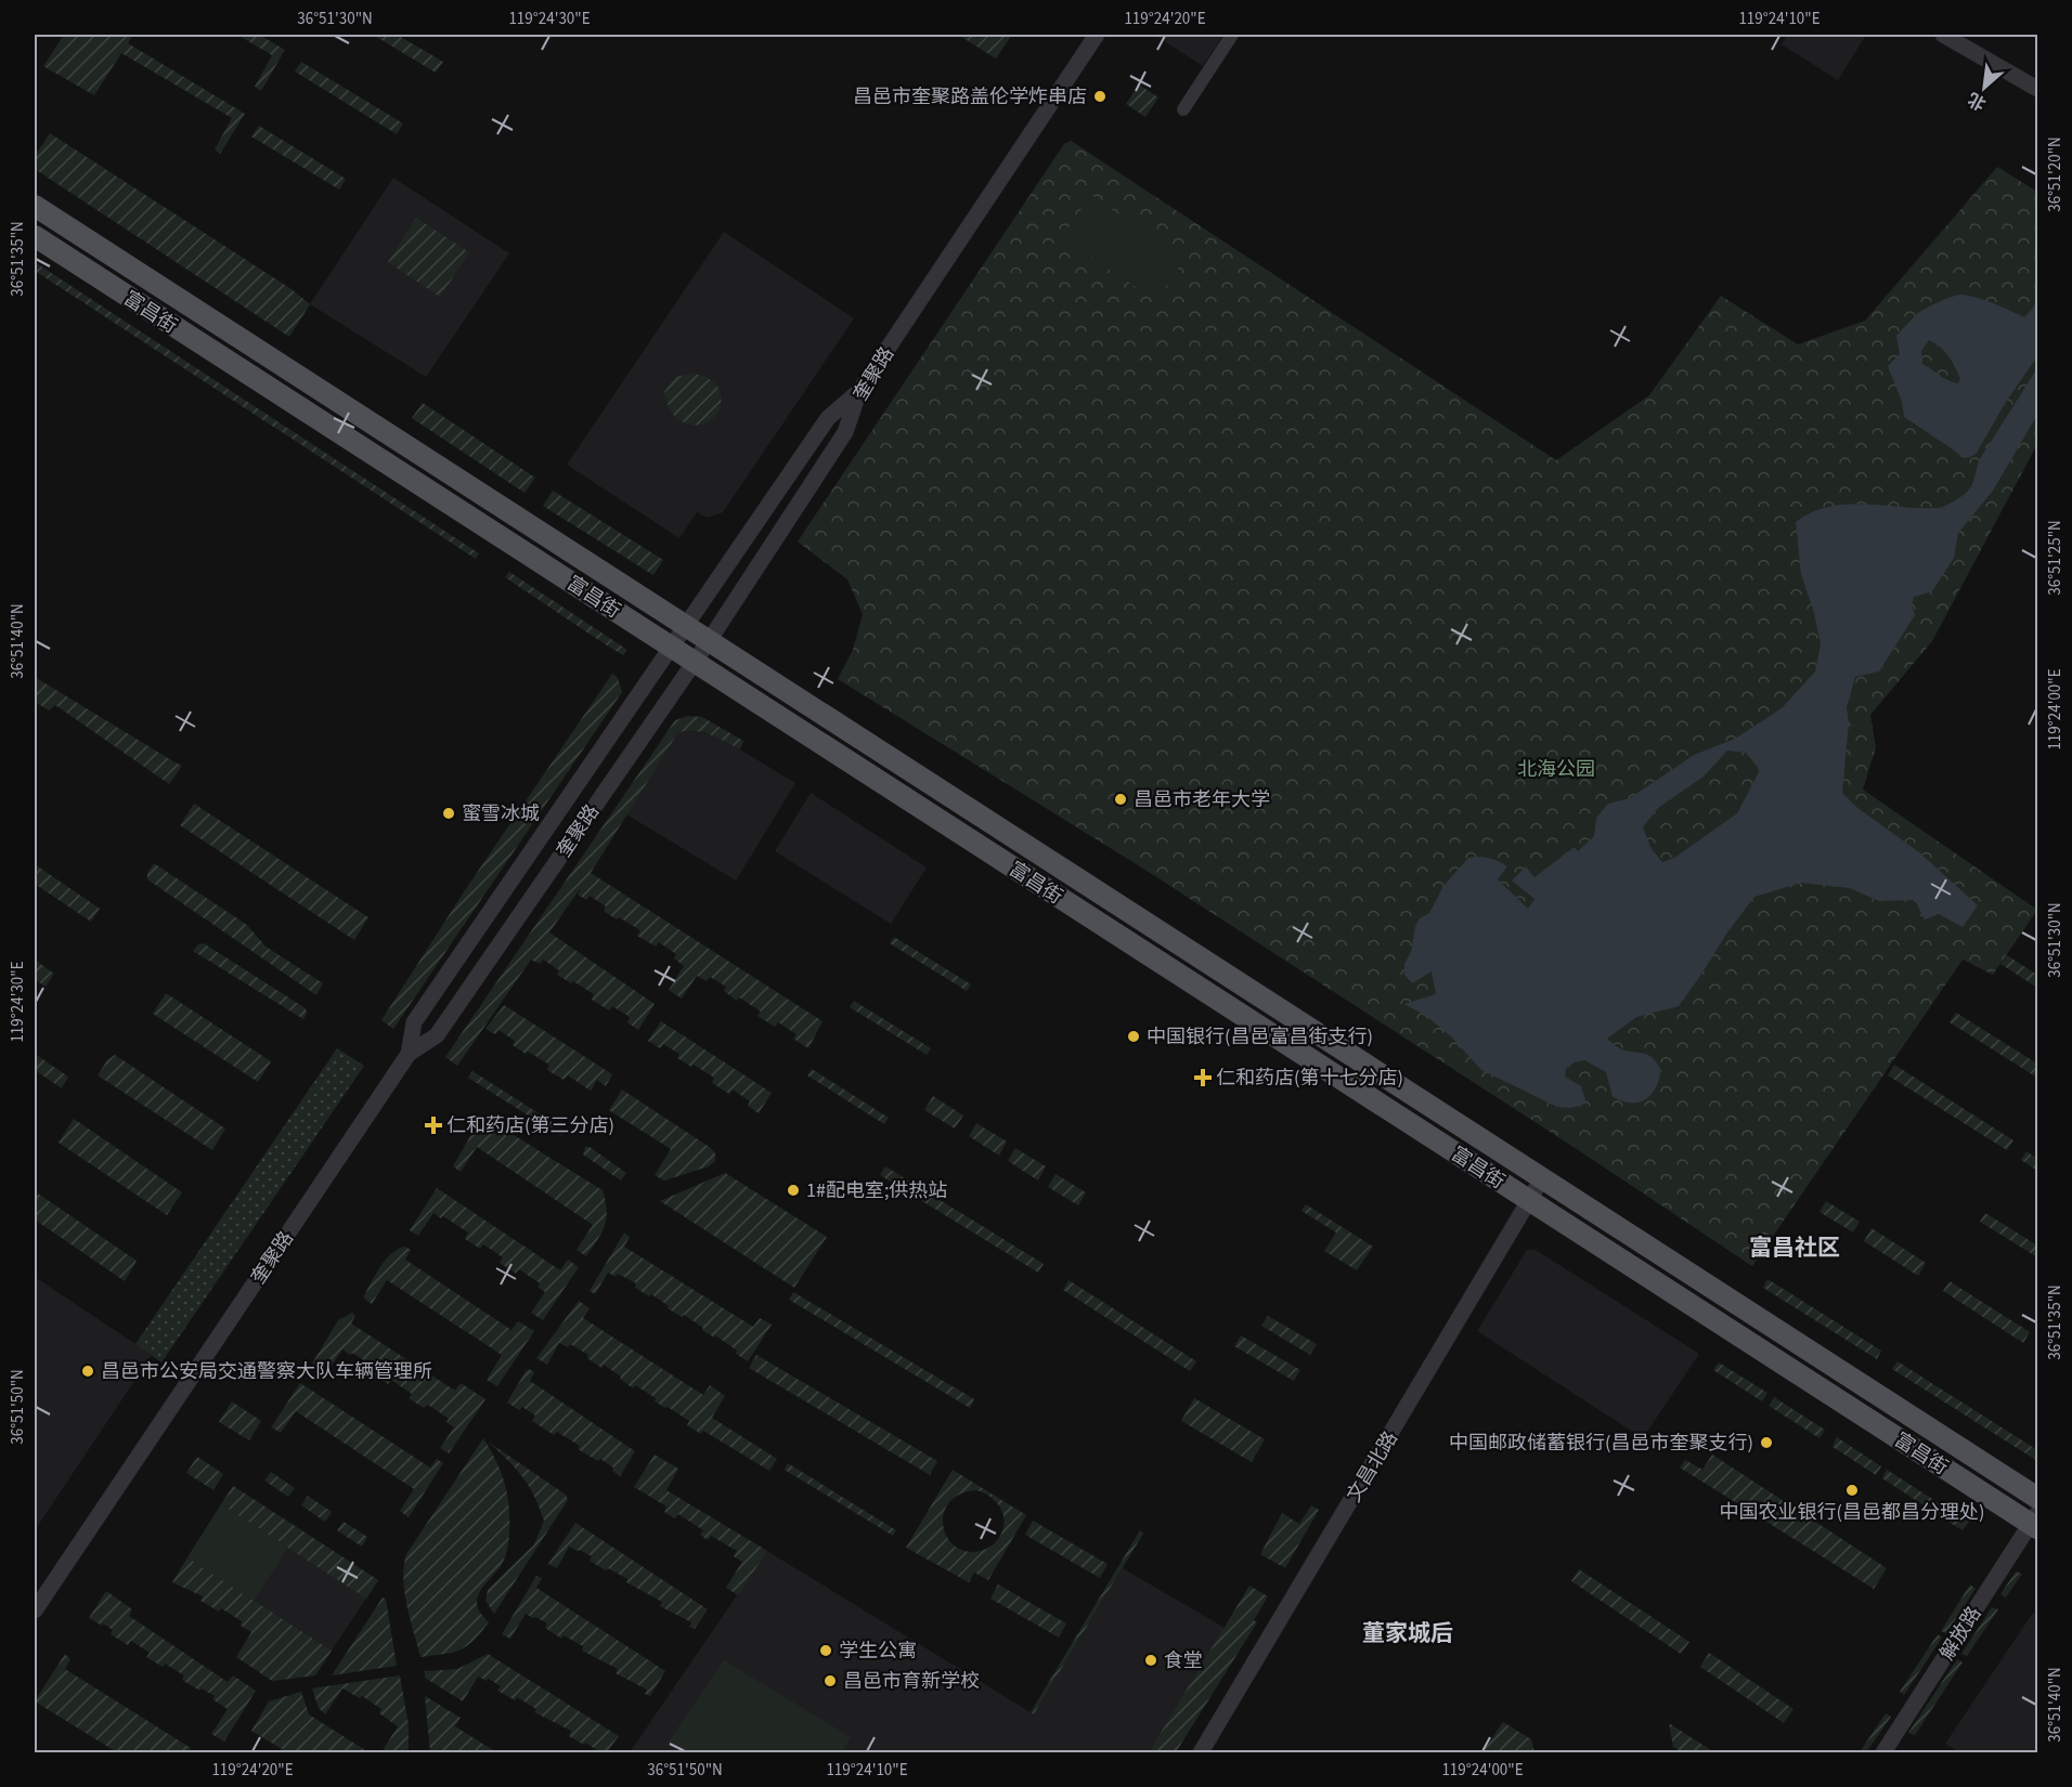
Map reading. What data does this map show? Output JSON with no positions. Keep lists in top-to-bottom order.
{
  "streets": {
    "main road": ["富昌街"],
    "street": ["奎聚路", "文昌北路", "解放路"]
  },
  "crossings": [
    ["富昌街", "奎聚路"],
    ["富昌街", "文昌北路"],
    ["富昌街", "解放路"]
  ],
  "districts": ["富昌社区", "董家城后"],
  "parks": ["北海公园"],
  "places": {
    "other": [
      "昌邑市奎聚路盖伦学炸串店",
      "昌邑市老年大学",
      "蜜雪冰城",
      "中国银行(昌邑富昌街支行)",
      "1#配电室;供热站",
      "昌邑市公安局交通警察大队车辆管理所",
      "中国邮政储蓄银行(昌邑市奎聚支行)",
      "中国农业银行(昌邑都昌分理处)",
      "学生公寓",
      "食堂",
      "昌邑市育新学校"
    ],
    "health": ["仁和药店(第十七分店)", "仁和药店(第三分店)"]
  },
  "north": "bottom left",
  "coordinates": [
    "36°51'30\"N",
    "119°24'30\"E",
    "119°24'20\"E",
    "119°24'10\"E",
    "36°51'20\"N",
    "36°51'35\"N",
    "36°51'25\"N",
    "36°51'40\"N",
    "119°24'00\"E",
    "36°51'50\"N"
  ]
}
